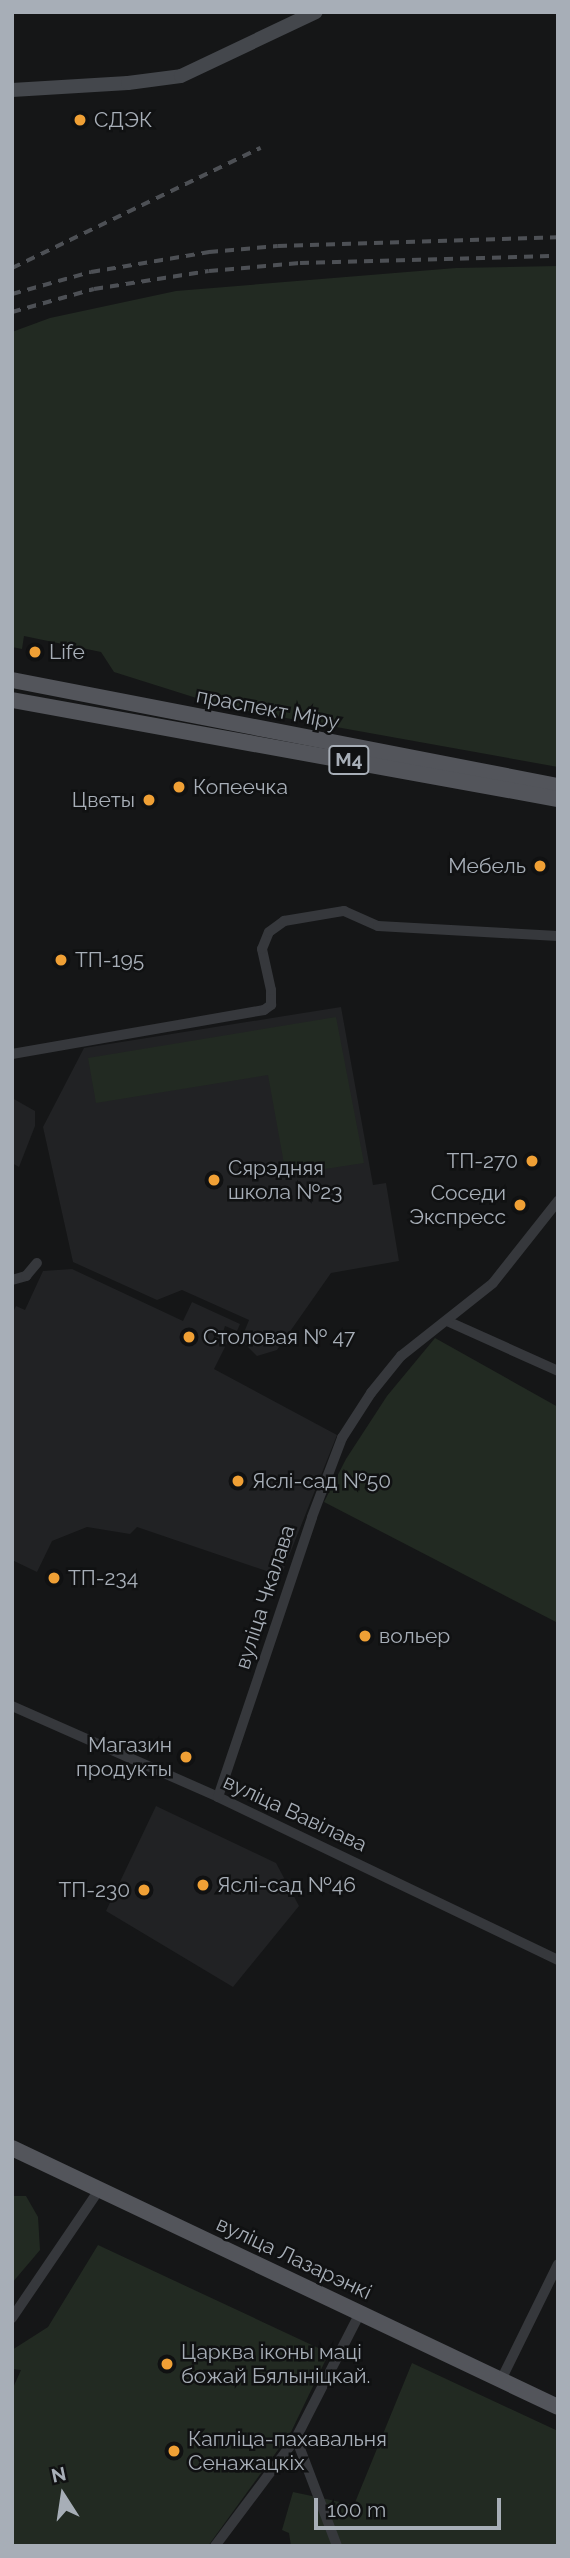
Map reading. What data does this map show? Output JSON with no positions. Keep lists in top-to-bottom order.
{
  "streets": {
    "main road": ["праспект Міру", "М4", "вуліца Лазарэнкі"],
    "street": ["вуліца Чкалава", "вуліца Вавілава"]
  },
  "crossings": [
    ["вуліца Чкалава", "вуліца Вавілава"]
  ],
  "places": [
    "СДЭК",
    "Life",
    "Копеечка",
    "Цветы",
    "Мебель",
    "ТП-195",
    "ТП-270",
    "Сярэдняя школа №23",
    "Соседи Экспресс",
    "Столовая № 47",
    "Яслі-сад №50",
    "ТП-234",
    "вольер",
    "Магазин продукты",
    "Яслі-сад №46",
    "ТП-230",
    "Царква іконы маці божай Бялыніцкай.",
    "Капліца-пахавальня Сенажацкіх"
  ],
  "scale_bar": "100 m",
  "north": "top"
}
